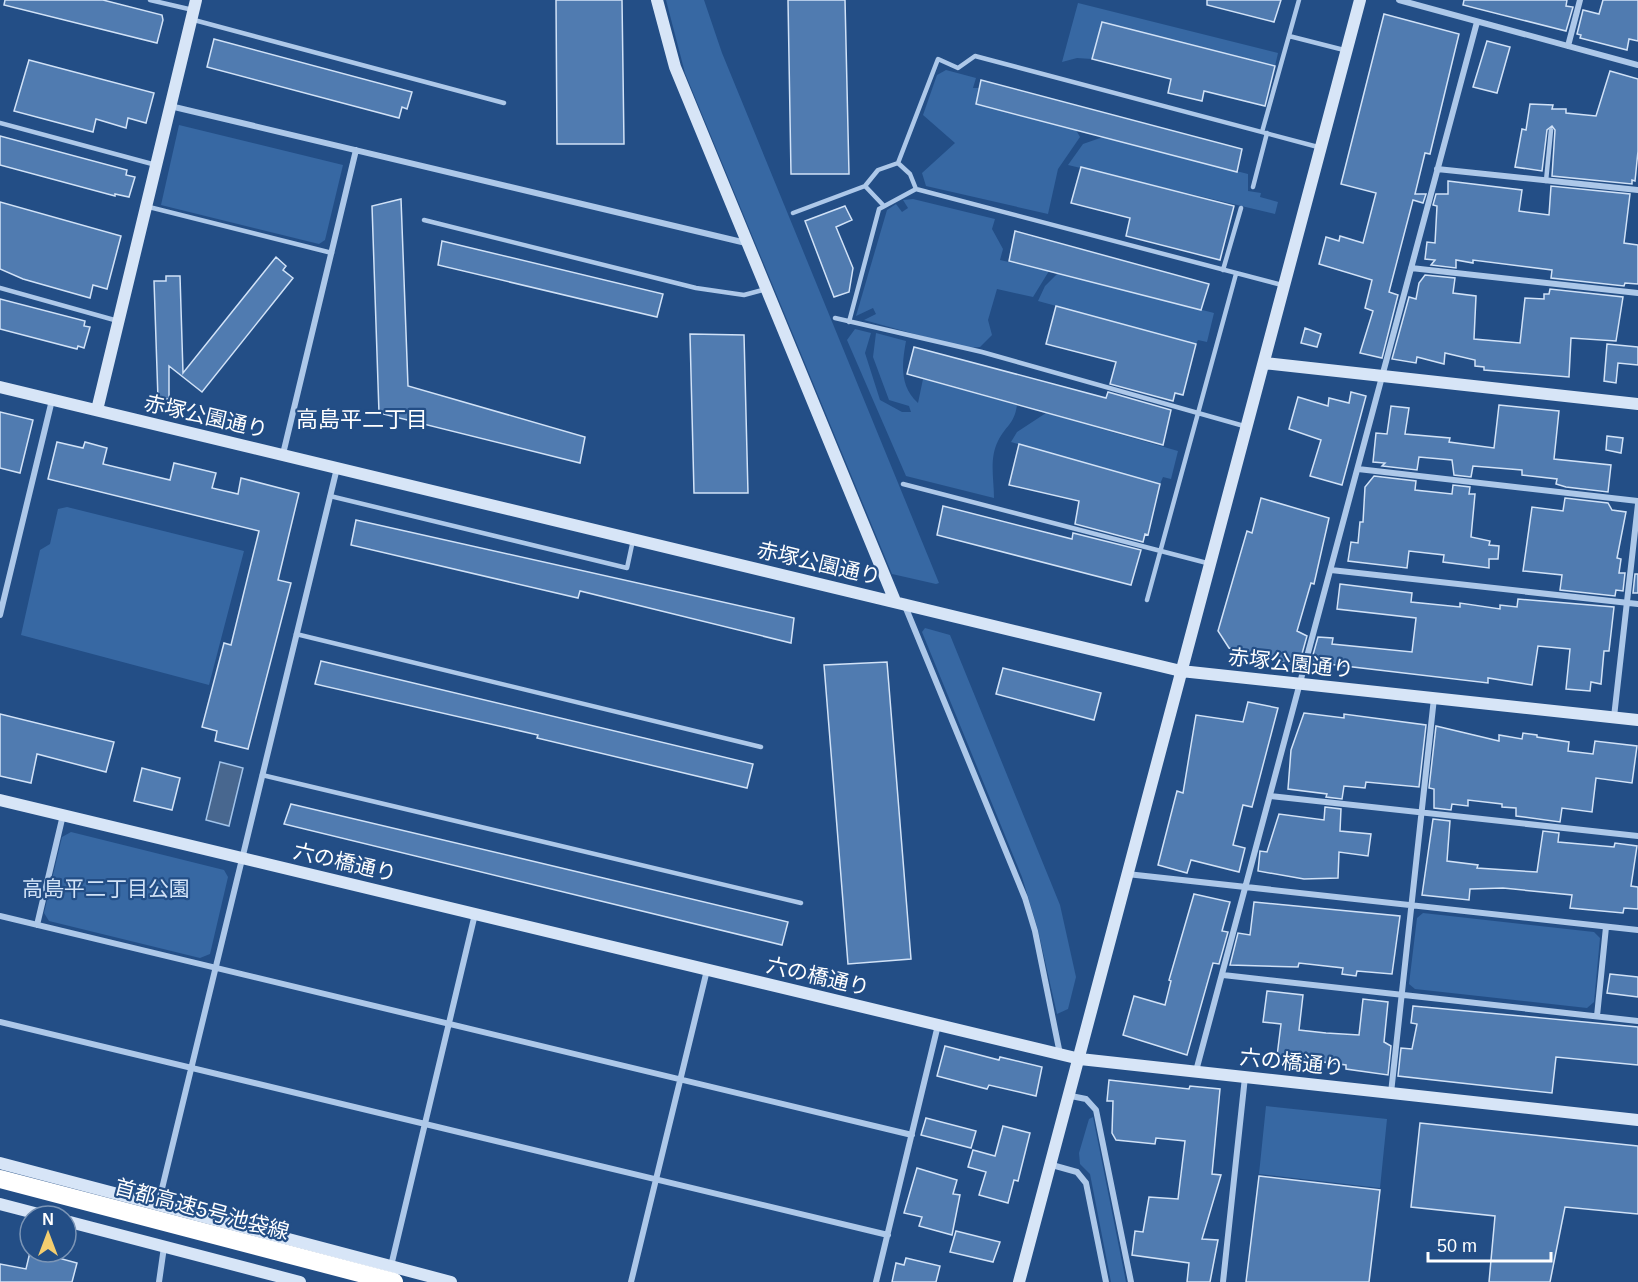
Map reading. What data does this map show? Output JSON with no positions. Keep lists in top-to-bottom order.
{
  "streets": {
    "highway": ["首都高速5号池袋線"],
    "street": ["赤塚公園通り", "六の橋通り"]
  },
  "districts": ["高島平二丁目"],
  "parks": ["高島平二丁目公園"],
  "scale_bar": "50 m",
  "north": "top"
}
